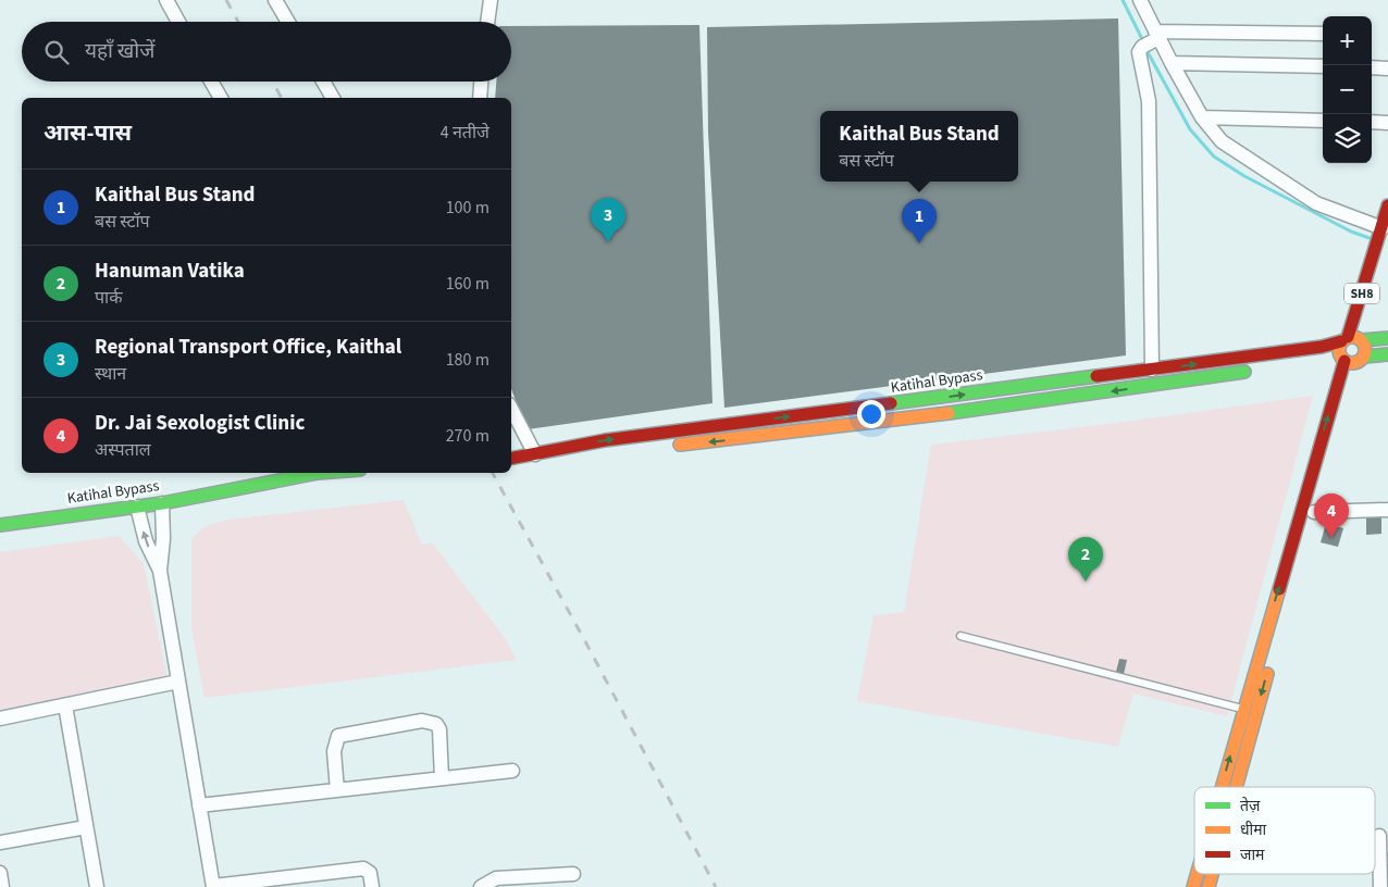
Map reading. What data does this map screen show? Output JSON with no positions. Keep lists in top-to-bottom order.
{
  "streets": {
    "main road": ["SH8", "Katihal Bypass"]
  },
  "crossings": [
    ["SH8", "Katihal Bypass"]
  ],
  "legend": ["तेज़", "धीमा", "जाम"],
  "page": {
    "map_buttons": ["+", "−"],
    "search": "यहाँ खोजें",
    "heading": ["आस-पास", "4 नतीजे"],
    "popup": ["Kaithal Bus Stand", "बस स्टॉप"],
    "list": [
      {
        "mark": "1",
        "name": "Kaithal Bus Stand",
        "note": "बस स्टॉप",
        "value": "100 m"
      },
      {
        "mark": "2",
        "name": "Hanuman Vatika",
        "note": "पार्क",
        "value": "160 m"
      },
      {
        "mark": "3",
        "name": "Regional Transport Office, Kaithal",
        "note": "स्थान",
        "value": "180 m"
      },
      {
        "mark": "4",
        "name": "Dr. Jai Sexologist Clinic",
        "note": "अस्पताल",
        "value": "270 m"
      }
    ],
    "pins": [
      "3",
      "1",
      "4",
      "2"
    ]
  }
}
